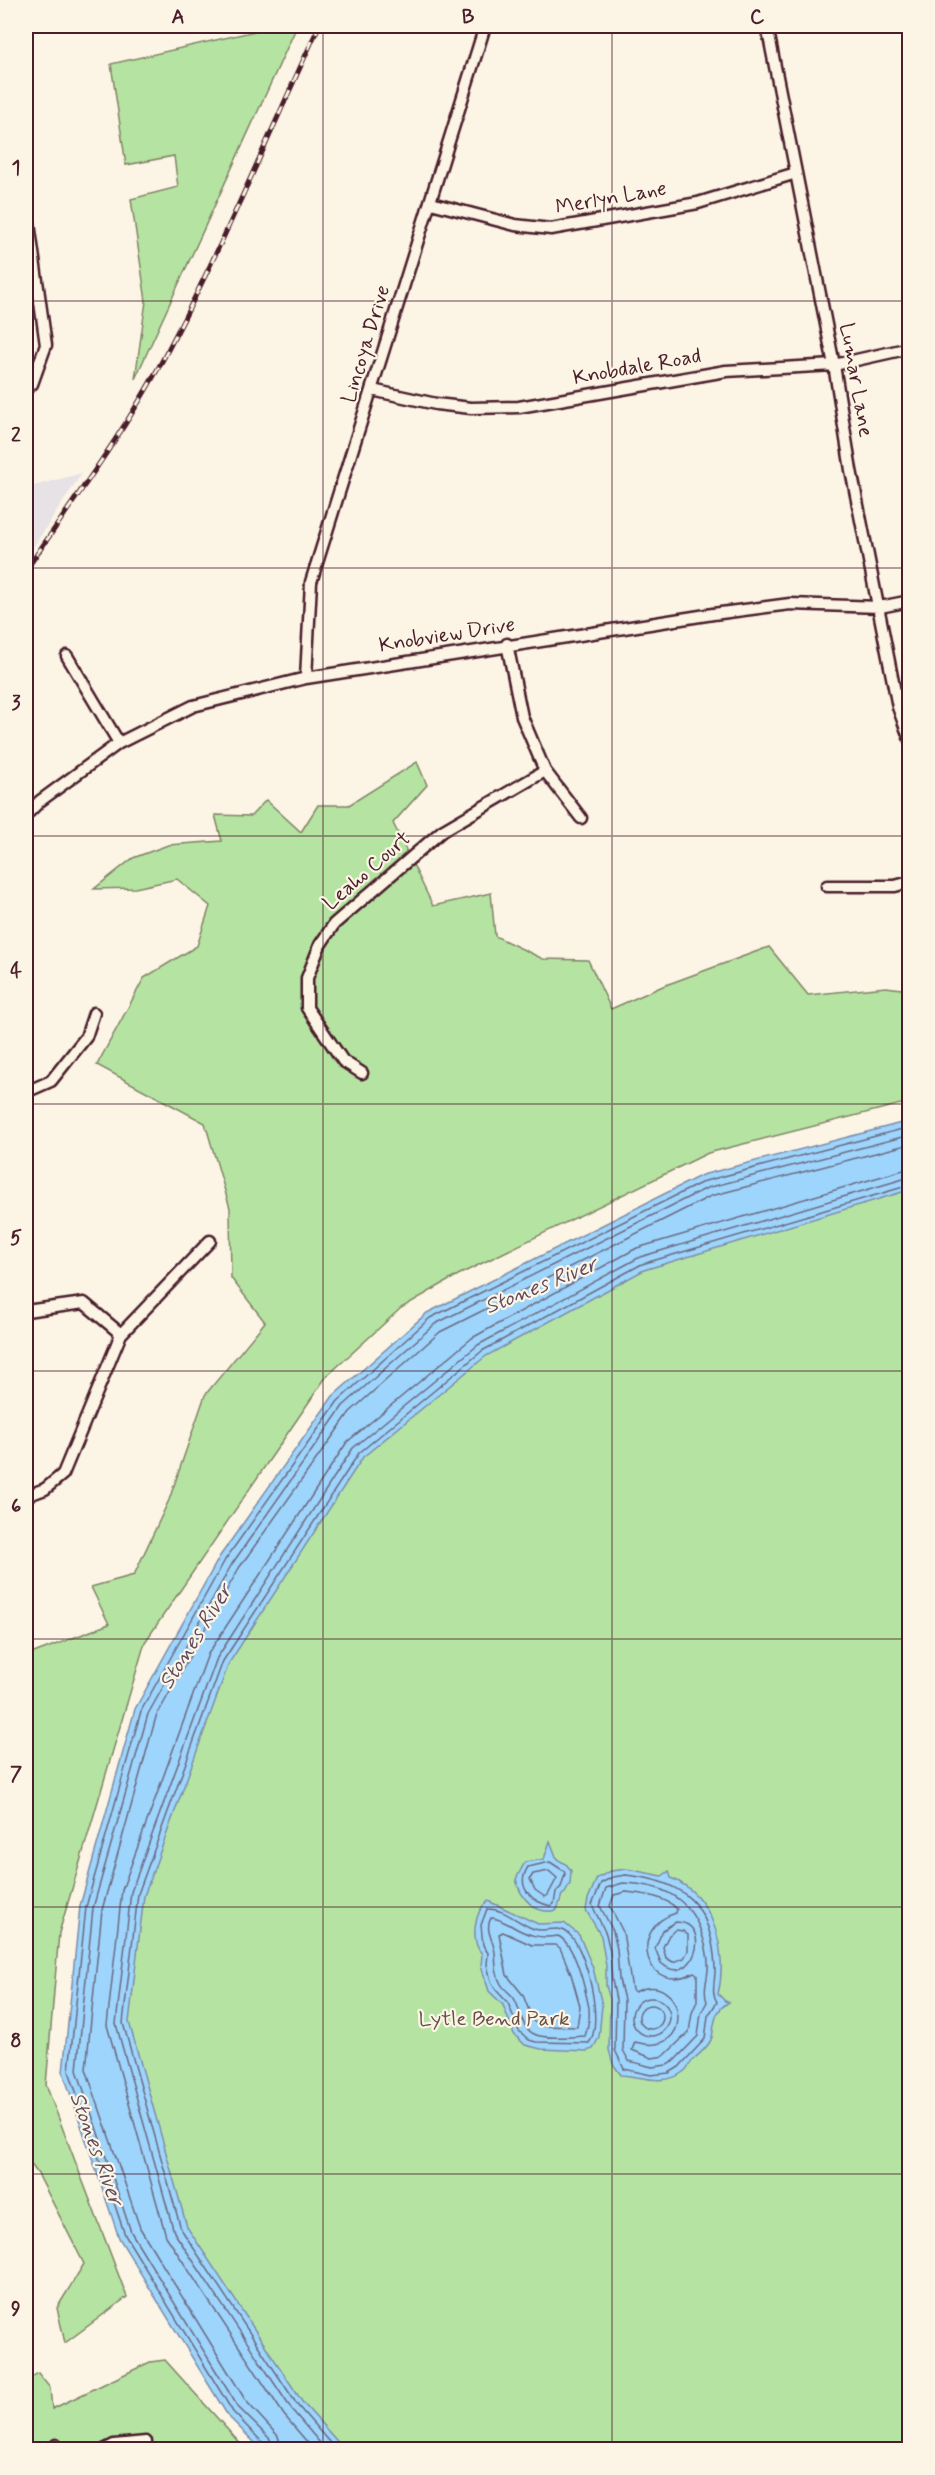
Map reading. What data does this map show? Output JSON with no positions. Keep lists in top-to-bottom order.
{
  "streets": {
    "street": [
      "Merlyn Lane",
      "Lincoya Drive",
      "Knobdale Road",
      "Lumar Lane",
      "Knobview Drive",
      "Leaho Court"
    ]
  },
  "crossings": [
    ["Merlyn Lane", "Lincoya Drive"],
    ["Merlyn Lane", "Lumar Lane"],
    ["Lincoya Drive", "Knobdale Road"],
    ["Lincoya Drive", "Knobview Drive"],
    ["Knobdale Road", "Lumar Lane"],
    ["Lumar Lane", "Knobview Drive"]
  ],
  "water": ["Stones River"],
  "parks": ["Lytle Bend Park"],
  "grid": {
    "columns": ["A", "B", "C"],
    "rows": [
      "1",
      "2",
      "3",
      "4",
      "5",
      "6",
      "7",
      "8",
      "9"
    ]
  }
}
